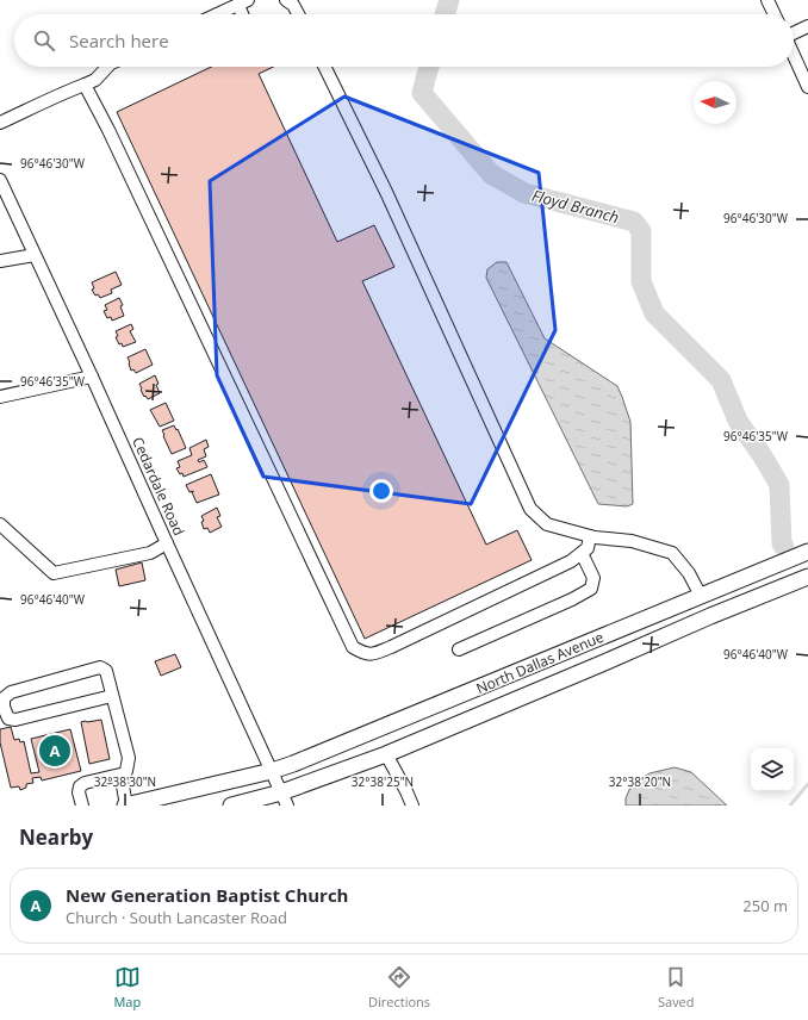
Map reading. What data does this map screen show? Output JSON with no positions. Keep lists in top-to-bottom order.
{
  "streets": {
    "main road": ["North Dallas Avenue"],
    "street": ["Cedardale Road"]
  },
  "crossings": [
    ["Cedardale Road", "North Dallas Avenue"]
  ],
  "water": ["Floyd Branch"],
  "north": "left",
  "page": {
    "search": "Search here",
    "pins": "A",
    "heading": "Nearby",
    "list": [
      {
        "mark": "A",
        "name": "New Generation Baptist Church",
        "note": "Church · South Lancaster Road",
        "value": "250 m"
      }
    ],
    "nav": ["Map", "Directions", "Saved"]
  },
  "coordinates": [
    "96°46'30\"W",
    "96°46'35\"W",
    "96°46'40\"W",
    "32°38'30\"N",
    "32°38'25\"N",
    "32°38'20\"N"
  ]
}
